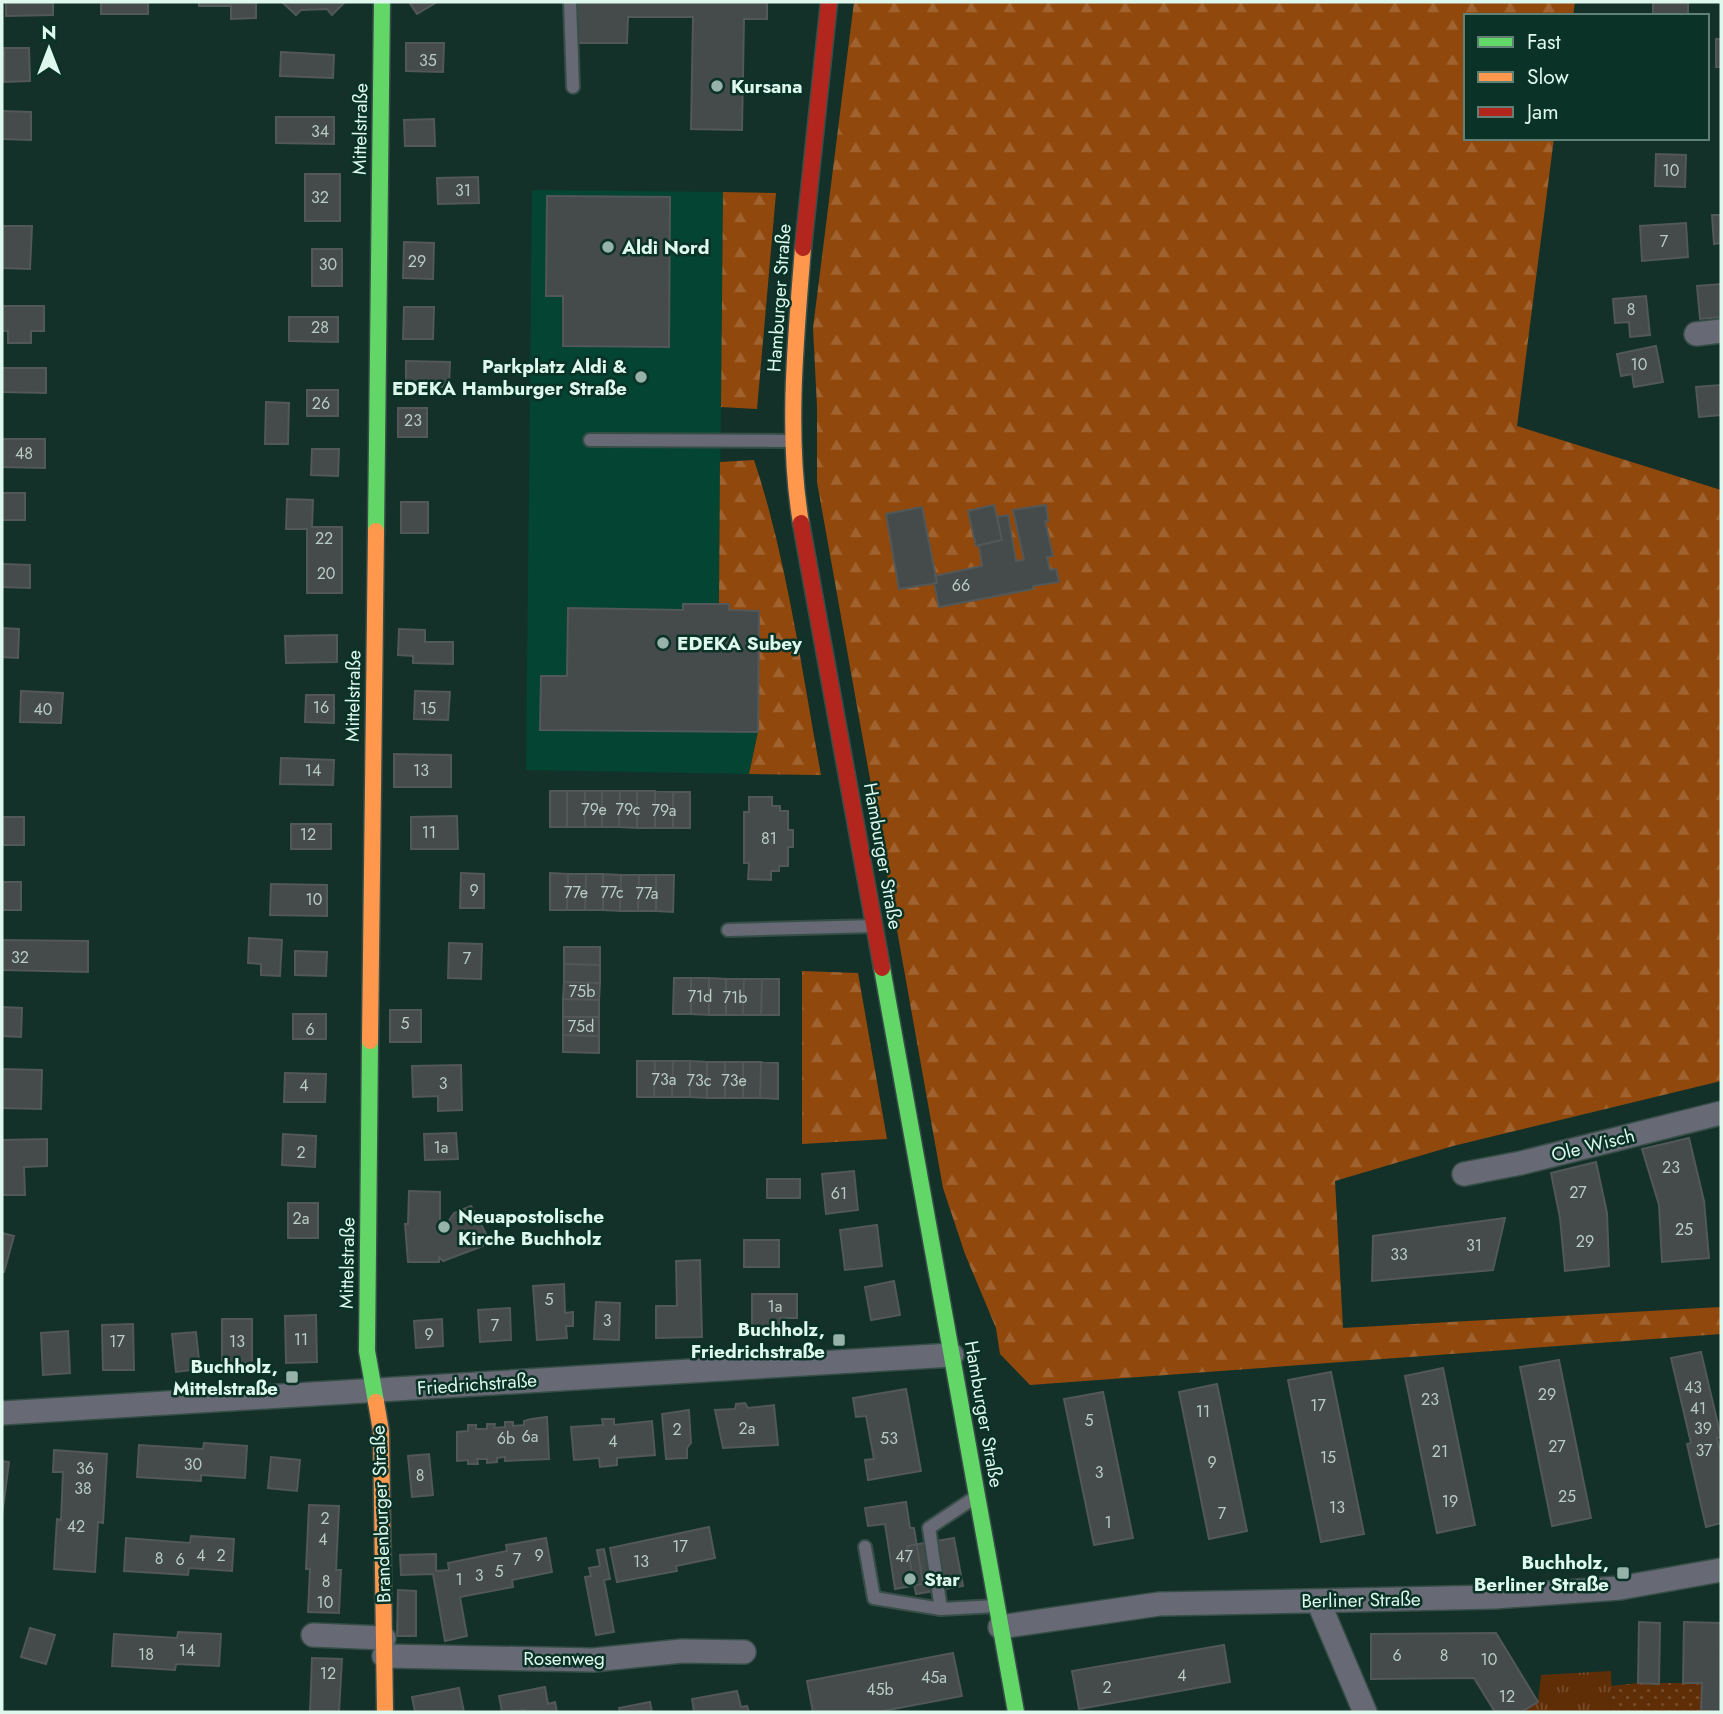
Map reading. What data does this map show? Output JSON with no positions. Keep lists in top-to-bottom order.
{
  "streets": {
    "main road": ["Mittelstraße", "Hamburger Straße", "Brandenburger Straße"],
    "street": [
      "Ole Wisch",
      "Friedrichstraße",
      "Berliner Straße",
      "Rosenweg"
    ]
  },
  "crossings": [
    ["Mittelstraße", "Friedrichstraße"],
    ["Mittelstraße", "Brandenburger Straße"],
    ["Hamburger Straße", "Friedrichstraße"],
    ["Hamburger Straße", "Berliner Straße"],
    ["Friedrichstraße", "Brandenburger Straße"],
    ["Brandenburger Straße", "Rosenweg"]
  ],
  "places": {
    "other": [
      "Kursana",
      "Aldi Nord",
      "Parkplatz Aldi & EDEKA Hamburger Straße",
      "EDEKA Subey",
      "Neuapostolische Kirche Buchholz",
      "Star"
    ],
    "transit": ["Buchholz, Friedrichstraße", "Buchholz, Mittelstraße", "Buchholz, Berliner Straße"]
  },
  "house_numbers": [
    "35",
    "34",
    "10",
    "31",
    "32",
    "7",
    "29",
    "30",
    "8",
    "28",
    "10",
    "26",
    "23",
    "48",
    "22",
    "20",
    "66",
    "16",
    "15",
    "40",
    "14",
    "13",
    "79e",
    "79c",
    "79a",
    "11",
    "12",
    "81",
    "9",
    "77e",
    "77c",
    "77a",
    "10",
    "32",
    "7",
    "75b",
    "71d",
    "71b",
    "5",
    "75d",
    "6",
    "73a",
    "73c",
    "73e",
    "3",
    "4",
    "1a",
    "2",
    "23",
    "27",
    "61",
    "2a",
    "25",
    "29",
    "31",
    "33",
    "5",
    "1a",
    "3",
    "7",
    "9",
    "11",
    "17",
    "13",
    "43",
    "29",
    "23",
    "17",
    "41",
    "11",
    "5",
    "2a",
    "39",
    "2",
    "6a",
    "6b",
    "53",
    "4",
    "27",
    "37",
    "21",
    "15",
    "9",
    "30",
    "36",
    "3",
    "8",
    "38",
    "25",
    "19",
    "13",
    "7",
    "2",
    "1",
    "42",
    "4",
    "17",
    "4",
    "2",
    "9",
    "47",
    "8",
    "6",
    "7",
    "13",
    "5",
    "3",
    "1",
    "8",
    "10",
    "14",
    "18",
    "6",
    "8",
    "10",
    "12",
    "4",
    "45a",
    "2",
    "45b",
    "12"
  ],
  "legend": ["Fast", "Slow", "Jam"],
  "north": "top"
}
